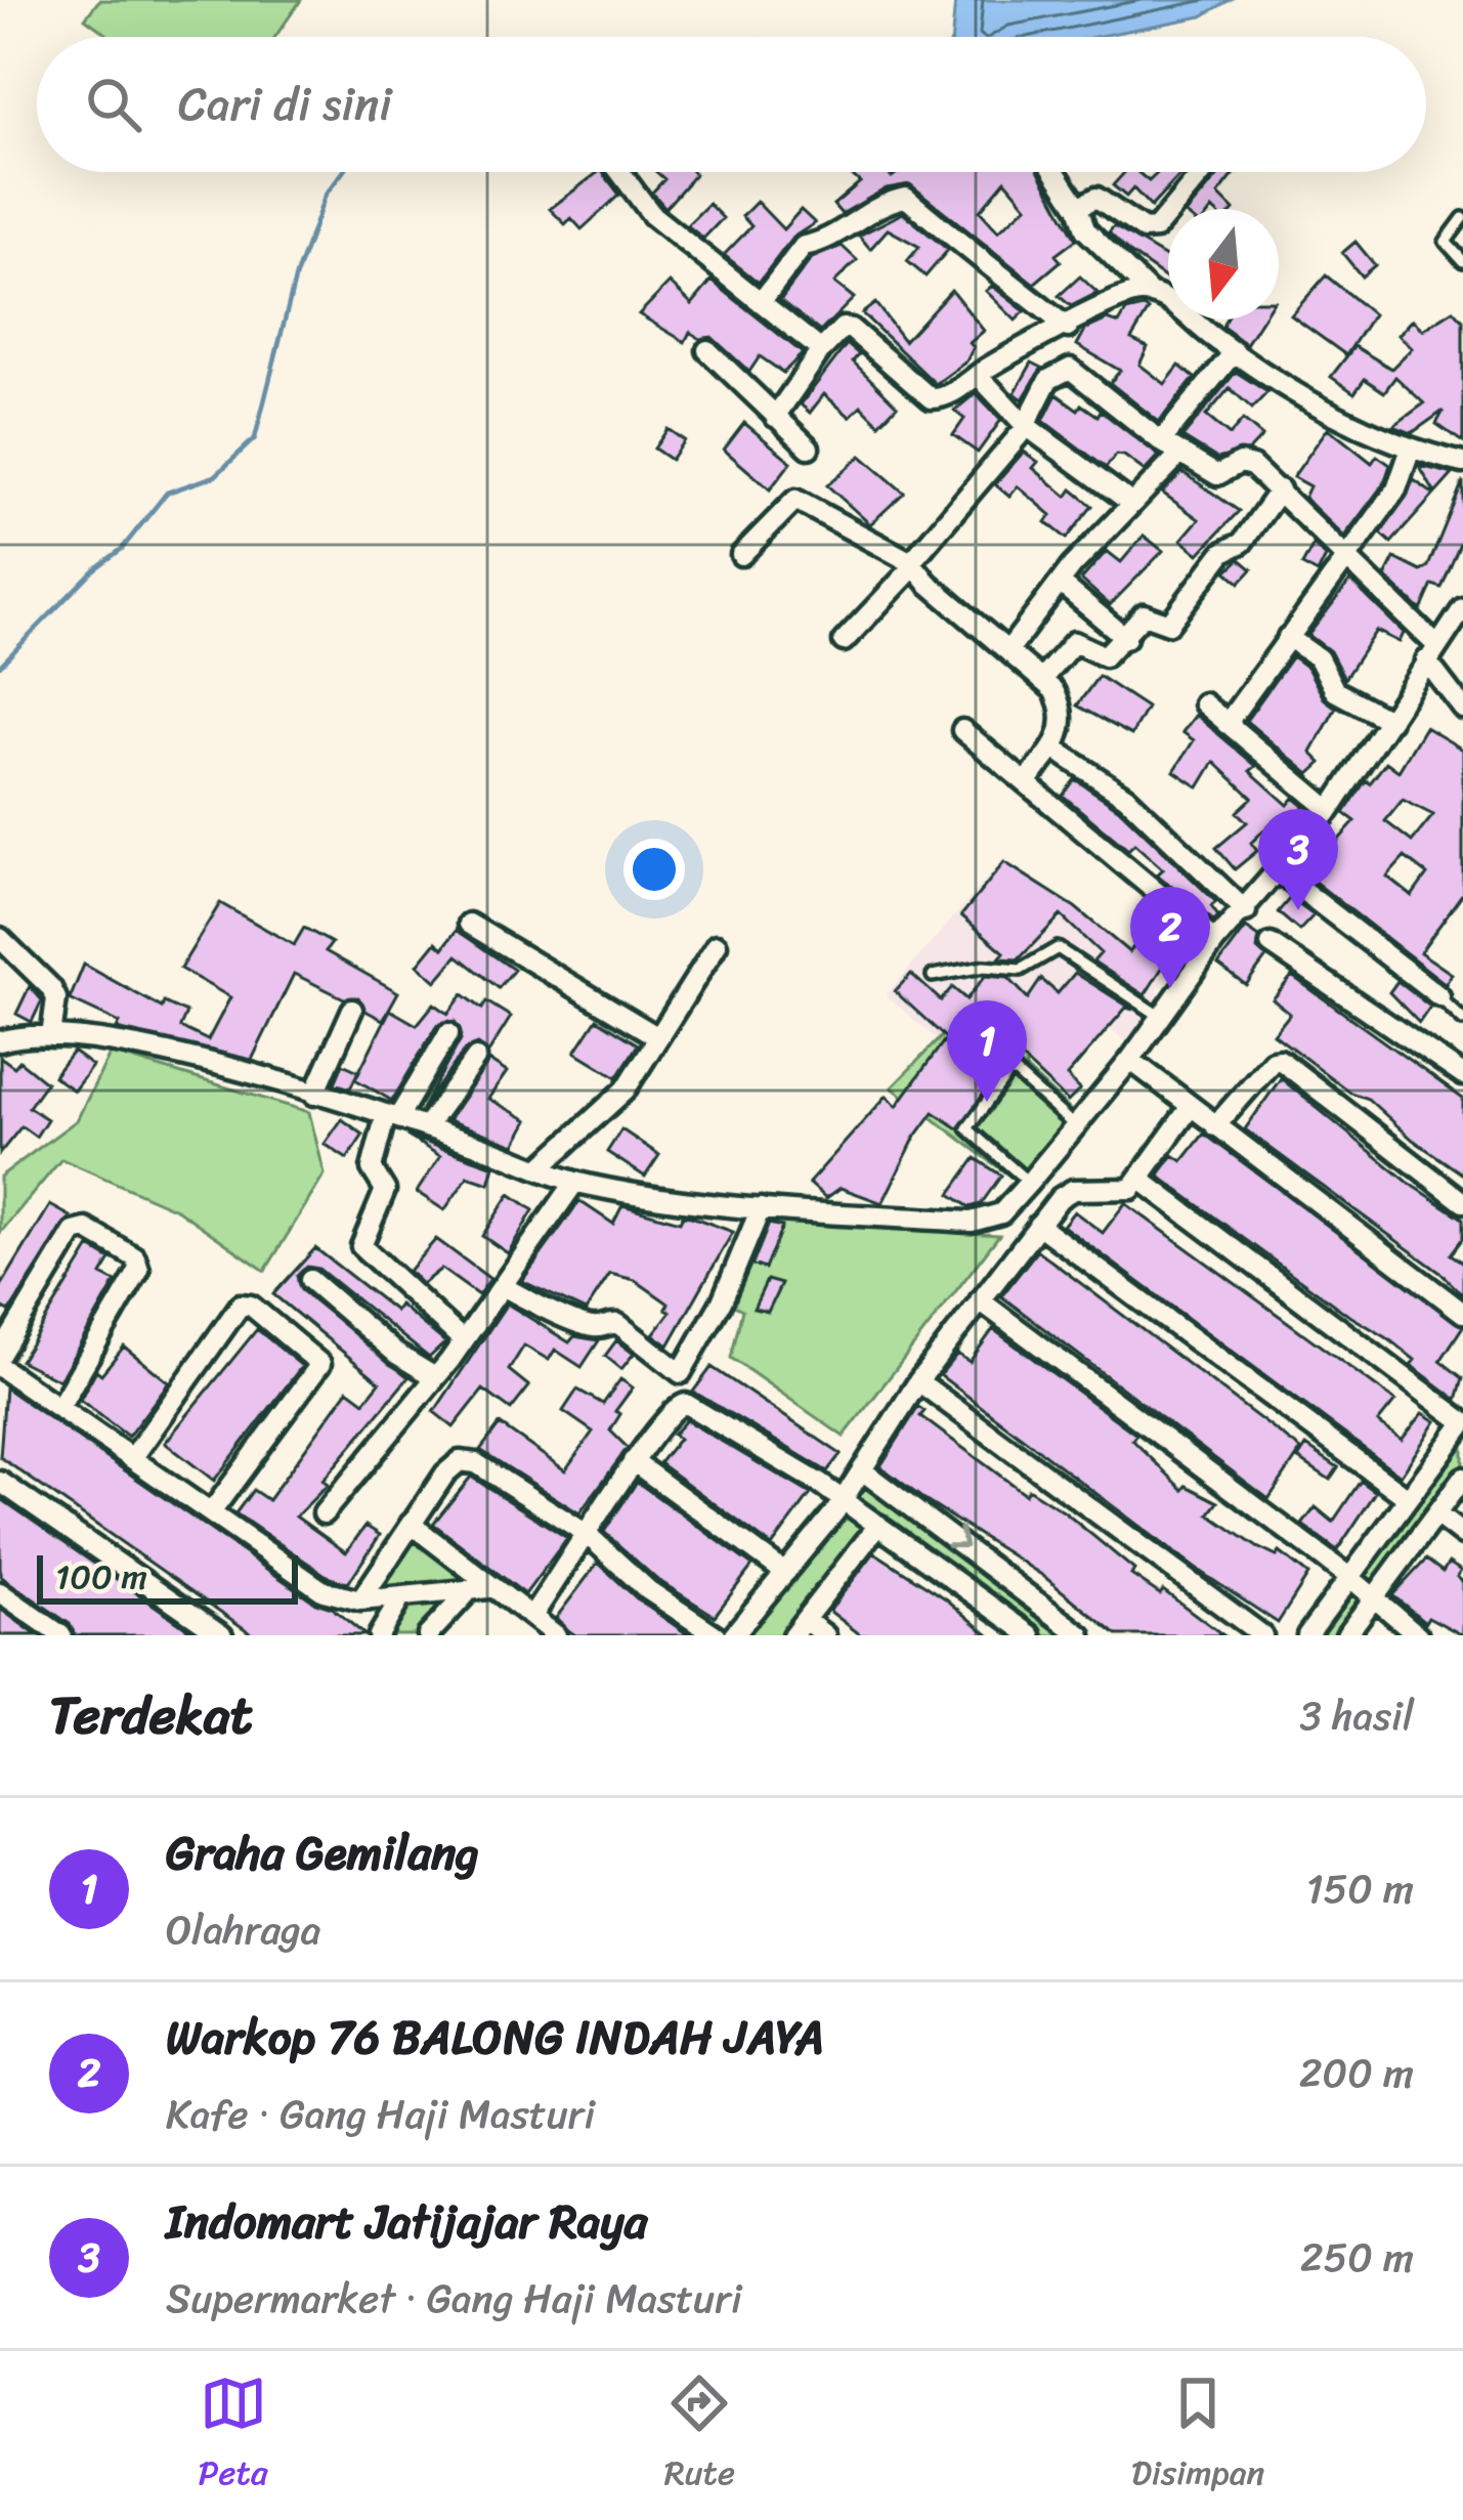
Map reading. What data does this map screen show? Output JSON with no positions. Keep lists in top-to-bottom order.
{
  "scale_bar": "100 m",
  "north": "bottom",
  "page": {
    "search": "Cari di sini",
    "pins": ["3", "2", "1"],
    "scale": "100 m",
    "heading": ["Terdekat", "3 hasil"],
    "list": [
      {
        "mark": "1",
        "name": "Graha Gemilang",
        "note": "Olahraga",
        "value": "150 m"
      },
      {
        "mark": "2",
        "name": "Warkop 76 BALONG INDAH JAYA",
        "note": "Kafe · Gang Haji Masturi",
        "value": "200 m"
      },
      {
        "mark": "3",
        "name": "Indomart Jatijajar Raya",
        "note": "Supermarket · Gang Haji Masturi",
        "value": "250 m"
      }
    ],
    "nav": ["Peta", "Rute", "Disimpan"]
  }
}
